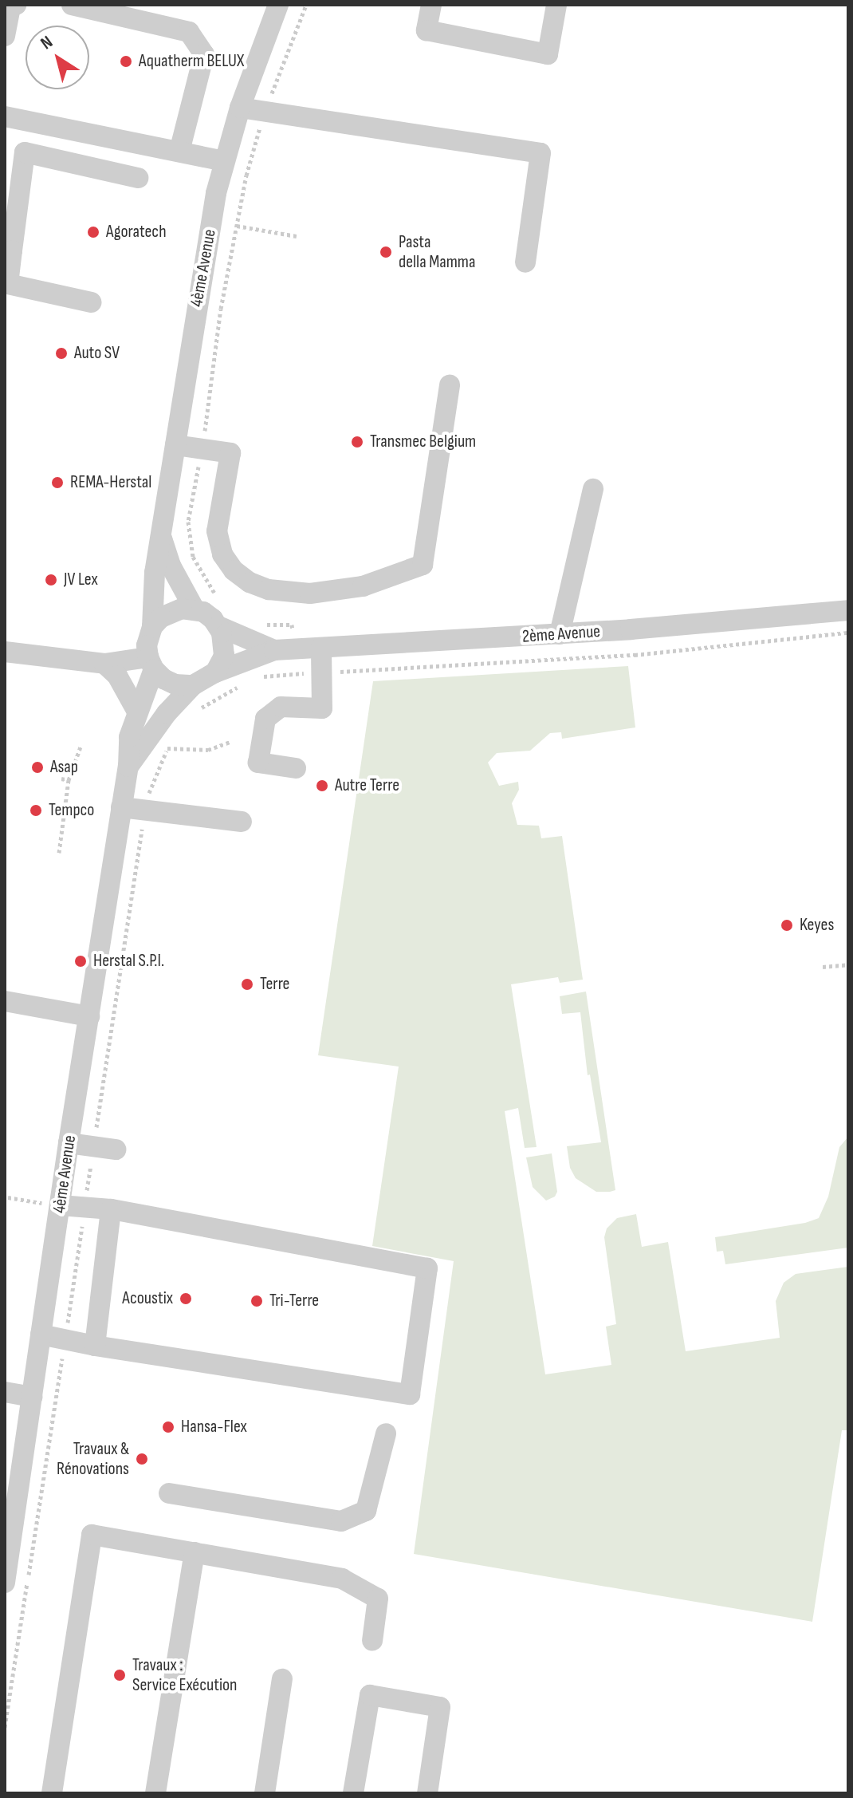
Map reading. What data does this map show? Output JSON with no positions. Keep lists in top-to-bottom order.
{
  "streets": {
    "street": ["4ème Avenue", "2ème Avenue"]
  },
  "crossings": [
    ["4ème Avenue", "2ème Avenue"]
  ],
  "places": [
    "Aquatherm BELUX",
    "Agoratech",
    "Pasta della Mamma",
    "Auto SV",
    "Transmec Belgium",
    "REMA-Herstal",
    "JV Lex",
    "Asap",
    "Autre Terre",
    "Tempco",
    "Keyes",
    "Herstal S.P.I.",
    "Terre",
    "Acoustix",
    "Tri-Terre",
    "Hansa-Flex",
    "Travaux & Rénovations",
    "Travaux : Service Exécution"
  ],
  "north": "top left"
}
